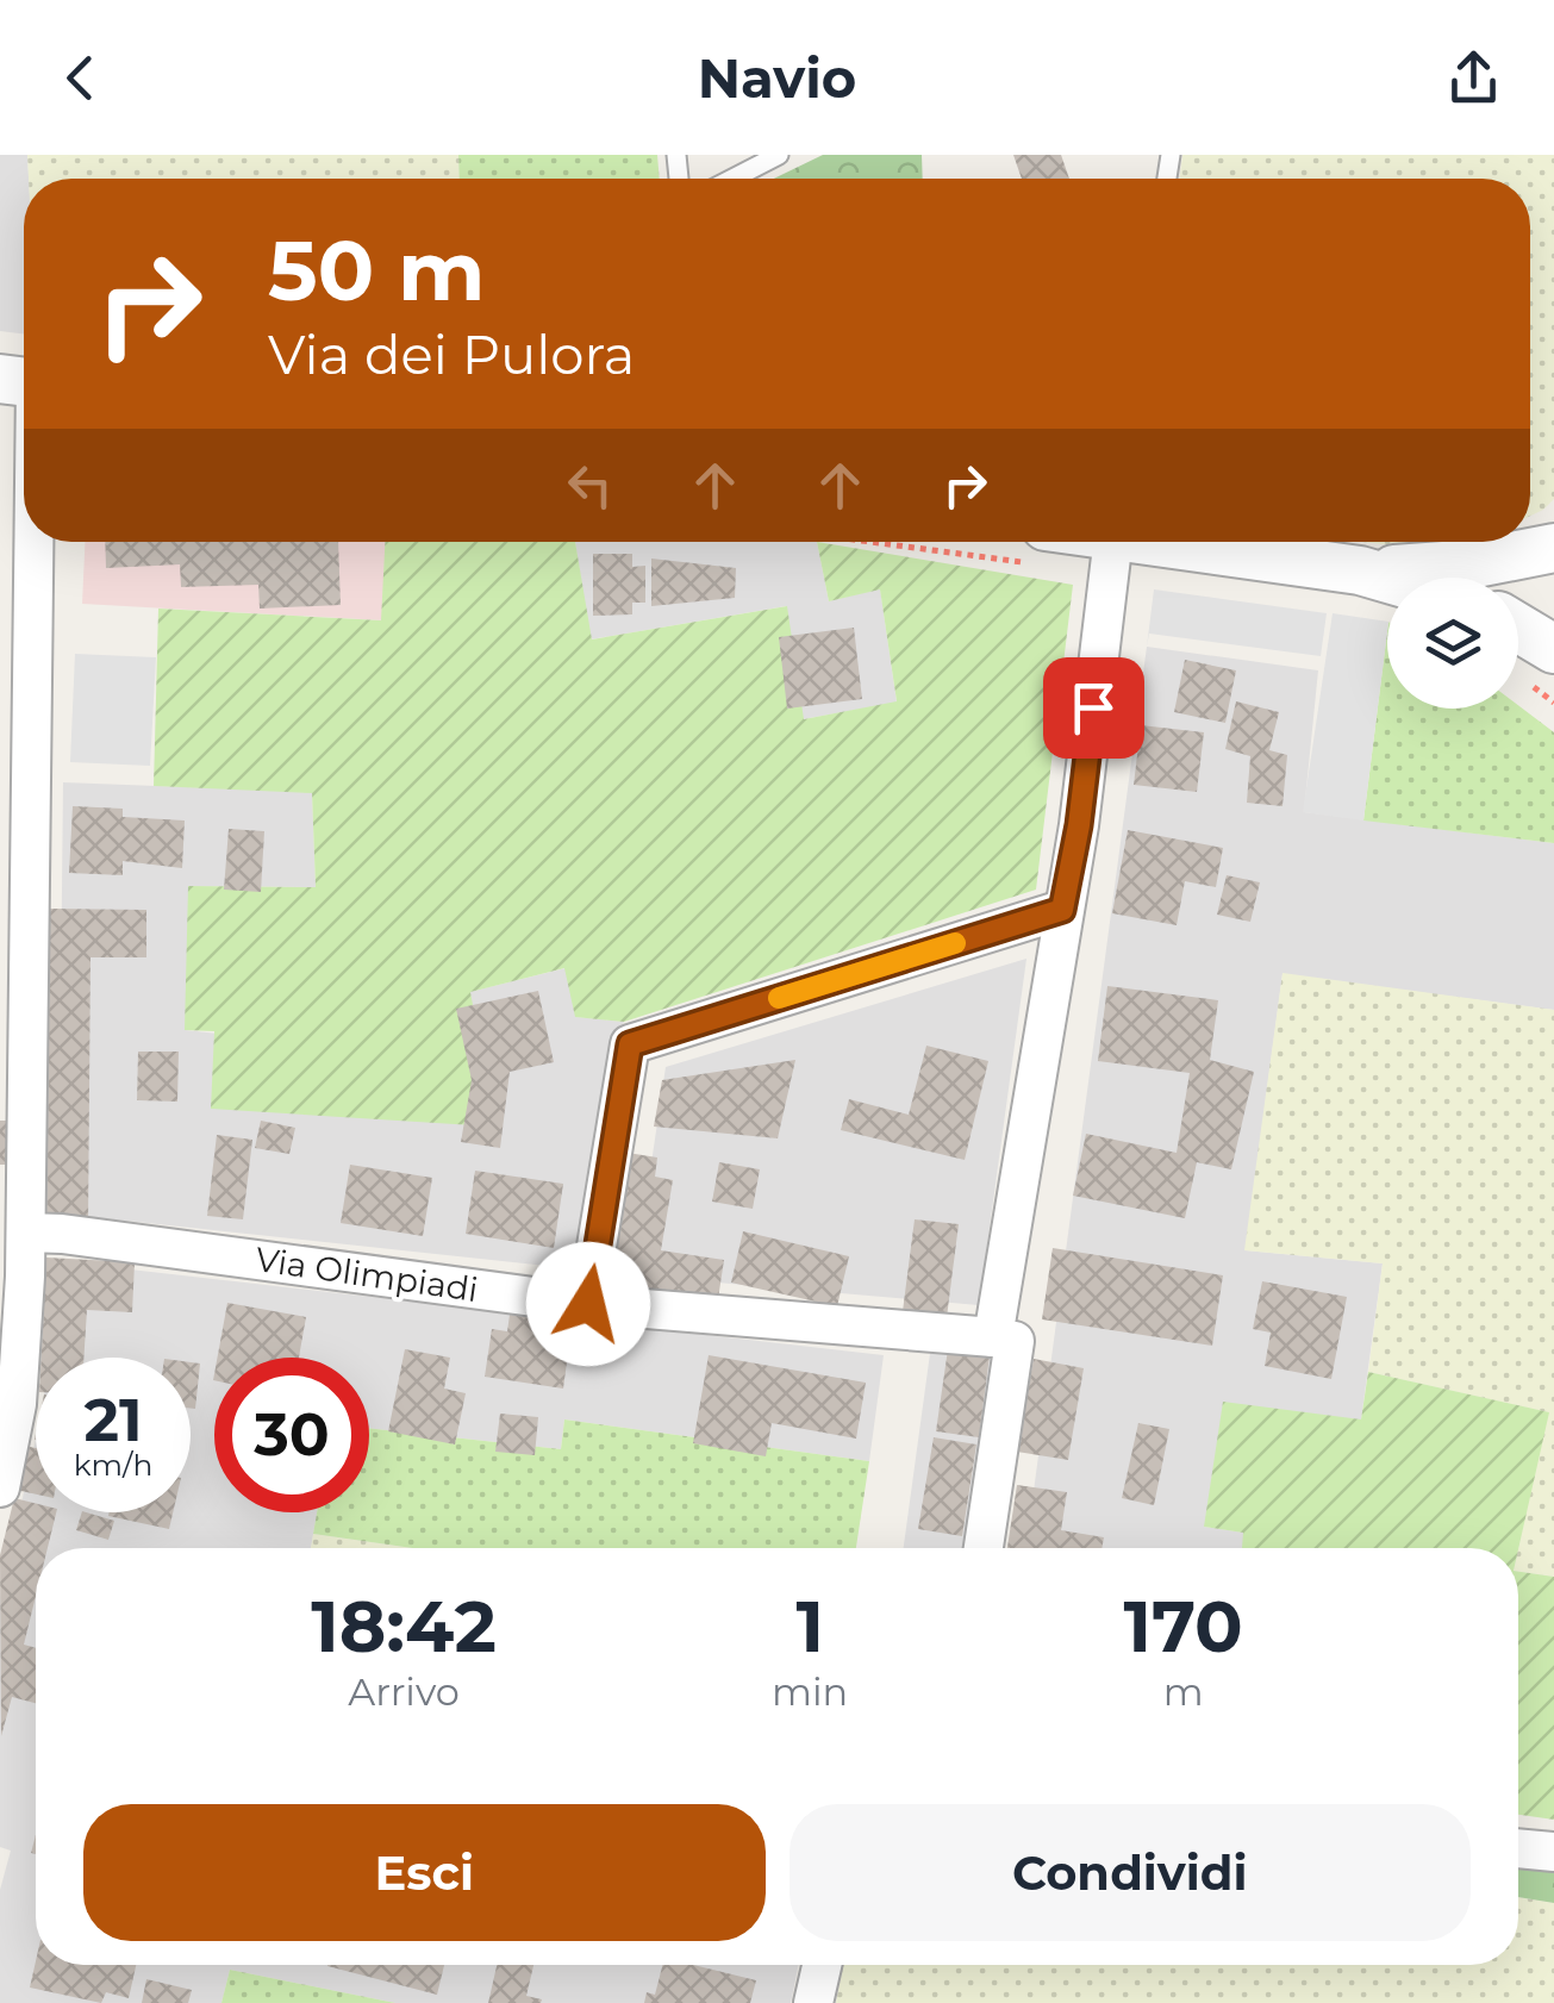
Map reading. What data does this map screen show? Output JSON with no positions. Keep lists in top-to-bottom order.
{
  "streets": {
    "street": ["Via Olimpiadi"]
  },
  "page": {
    "header": "Navio",
    "turn": ["50 m", "Via dei Pulora"],
    "speed": "21 km/h",
    "limit": "30",
    "eta": [
      "18:42",
      "Arrivo",
      "1",
      "min",
      "170",
      "m"
    ],
    "buttons": ["Esci", "Condividi"]
  }
}
